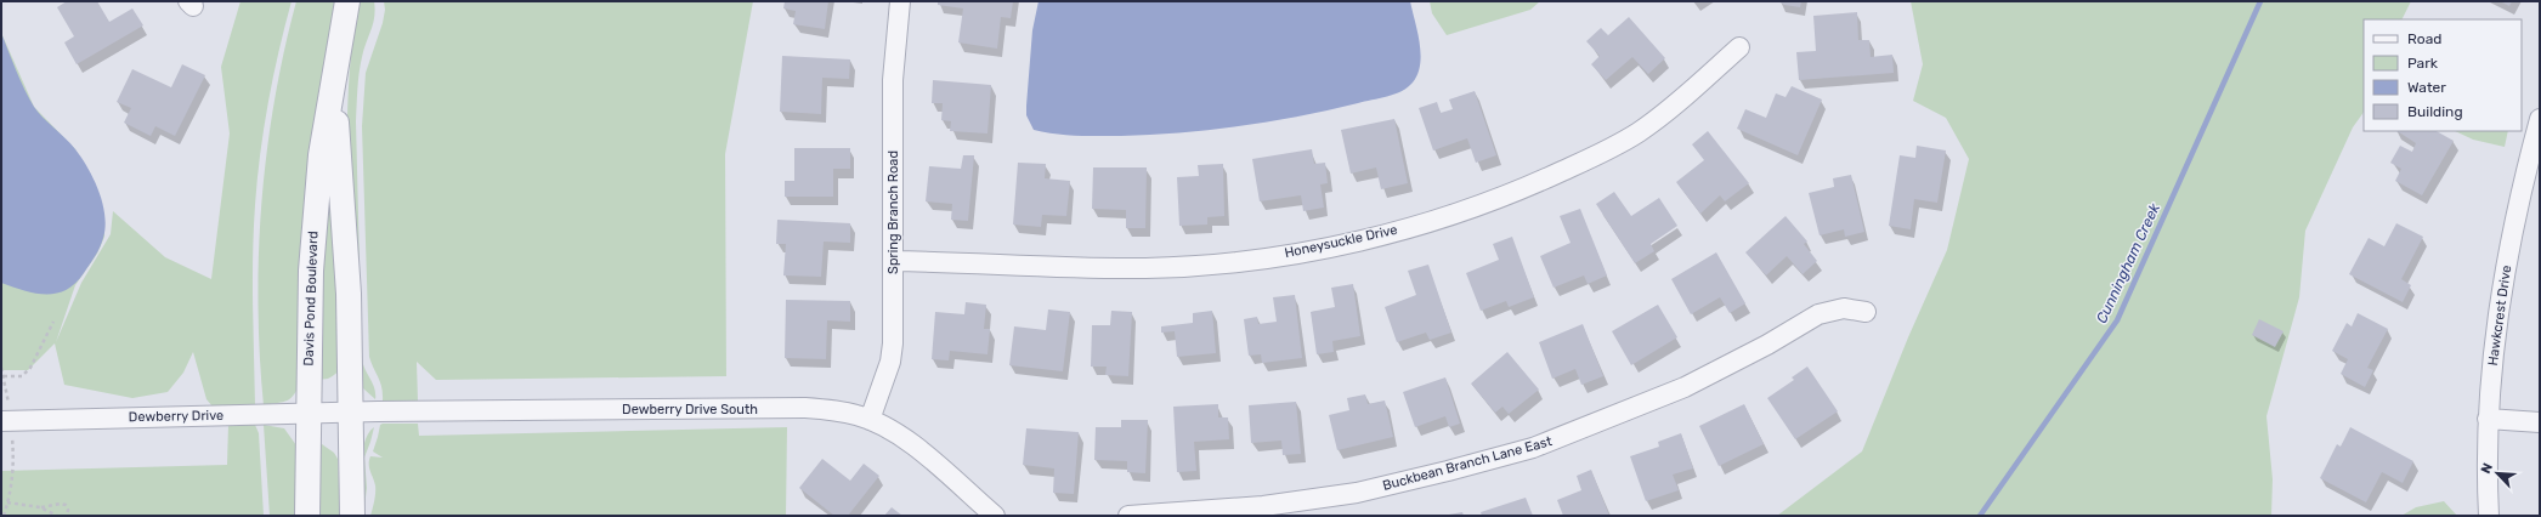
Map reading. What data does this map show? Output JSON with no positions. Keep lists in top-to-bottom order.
{
  "streets": {
    "street": [
      "Spring Branch Road",
      "Honeysuckle Drive",
      "Davis Pond Boulevard",
      "Hawkcrest Drive",
      "Dewberry Drive South",
      "Dewberry Drive",
      "Buckbean Branch Lane East"
    ]
  },
  "crossings": [
    ["Spring Branch Road", "Honeysuckle Drive"],
    ["Spring Branch Road", "Dewberry Drive South"],
    ["Davis Pond Boulevard", "Dewberry Drive South"],
    ["Davis Pond Boulevard", "Dewberry Drive"],
    ["Dewberry Drive South", "Dewberry Drive"]
  ],
  "water": ["Cunningham Creek"],
  "legend": [
    "Road",
    "Park",
    "Water",
    "Building"
  ],
  "north": "top left"
}
